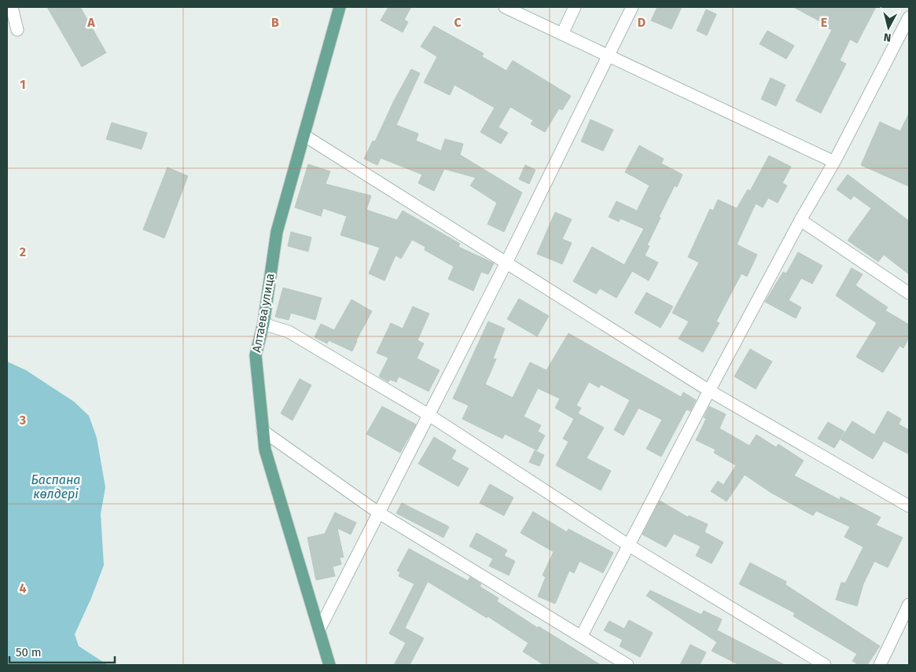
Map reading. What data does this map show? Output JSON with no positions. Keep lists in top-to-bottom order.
{
  "streets": {
    "main road": ["Алтаева улица"]
  },
  "water": ["Баспана көлдері"],
  "scale_bar": "50 m",
  "north": "bottom",
  "grid": {
    "columns": [
      "A",
      "B",
      "C",
      "D",
      "E"
    ],
    "rows": [
      "1",
      "2",
      "3",
      "4"
    ]
  }
}
